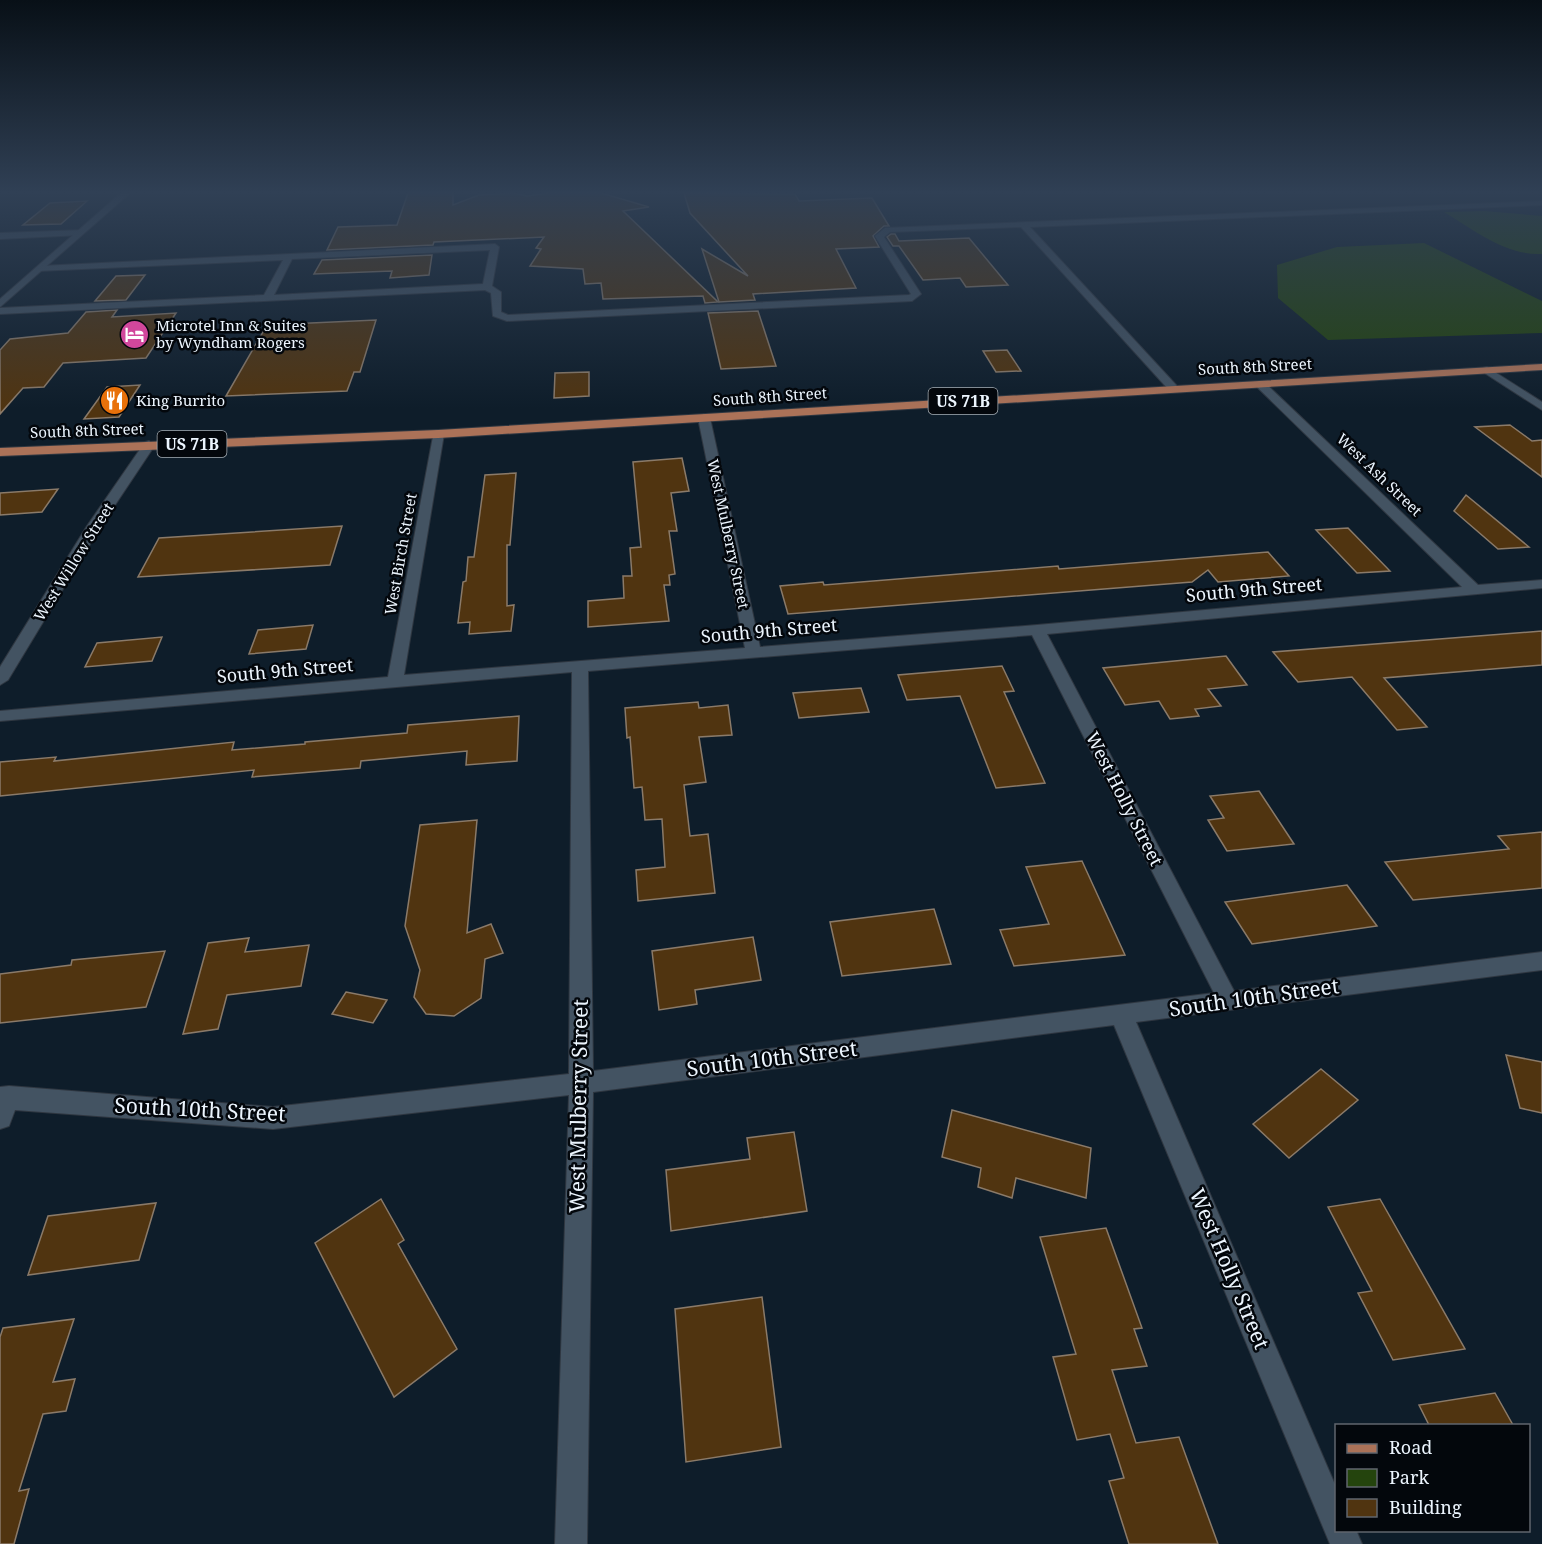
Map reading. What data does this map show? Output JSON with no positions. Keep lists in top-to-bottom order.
{
  "streets": {
    "main road": ["South 8th Street", "US 71B"],
    "street": [
      "West Ash Street",
      "West Mulberry Street",
      "West Birch Street",
      "West Willow Street",
      "South 9th Street",
      "West Holly Street",
      "South 10th Street"
    ]
  },
  "crossings": [
    ["South 8th Street", "West Ash Street"],
    ["South 8th Street", "West Mulberry Street"],
    ["South 8th Street", "West Birch Street"],
    ["South 8th Street", "West Willow Street"],
    ["West Ash Street", "South 9th Street"],
    ["West Mulberry Street", "South 9th Street"],
    ["West Mulberry Street", "South 10th Street"],
    ["West Birch Street", "South 9th Street"],
    ["South 9th Street", "West Holly Street"],
    ["West Holly Street", "South 10th Street"]
  ],
  "places": {
    "hotel": ["Microtel Inn & Suites by Wyndham Rogers"],
    "restaurant": ["King Burrito"]
  },
  "legend": ["Road", "Park", "Building"]
}
